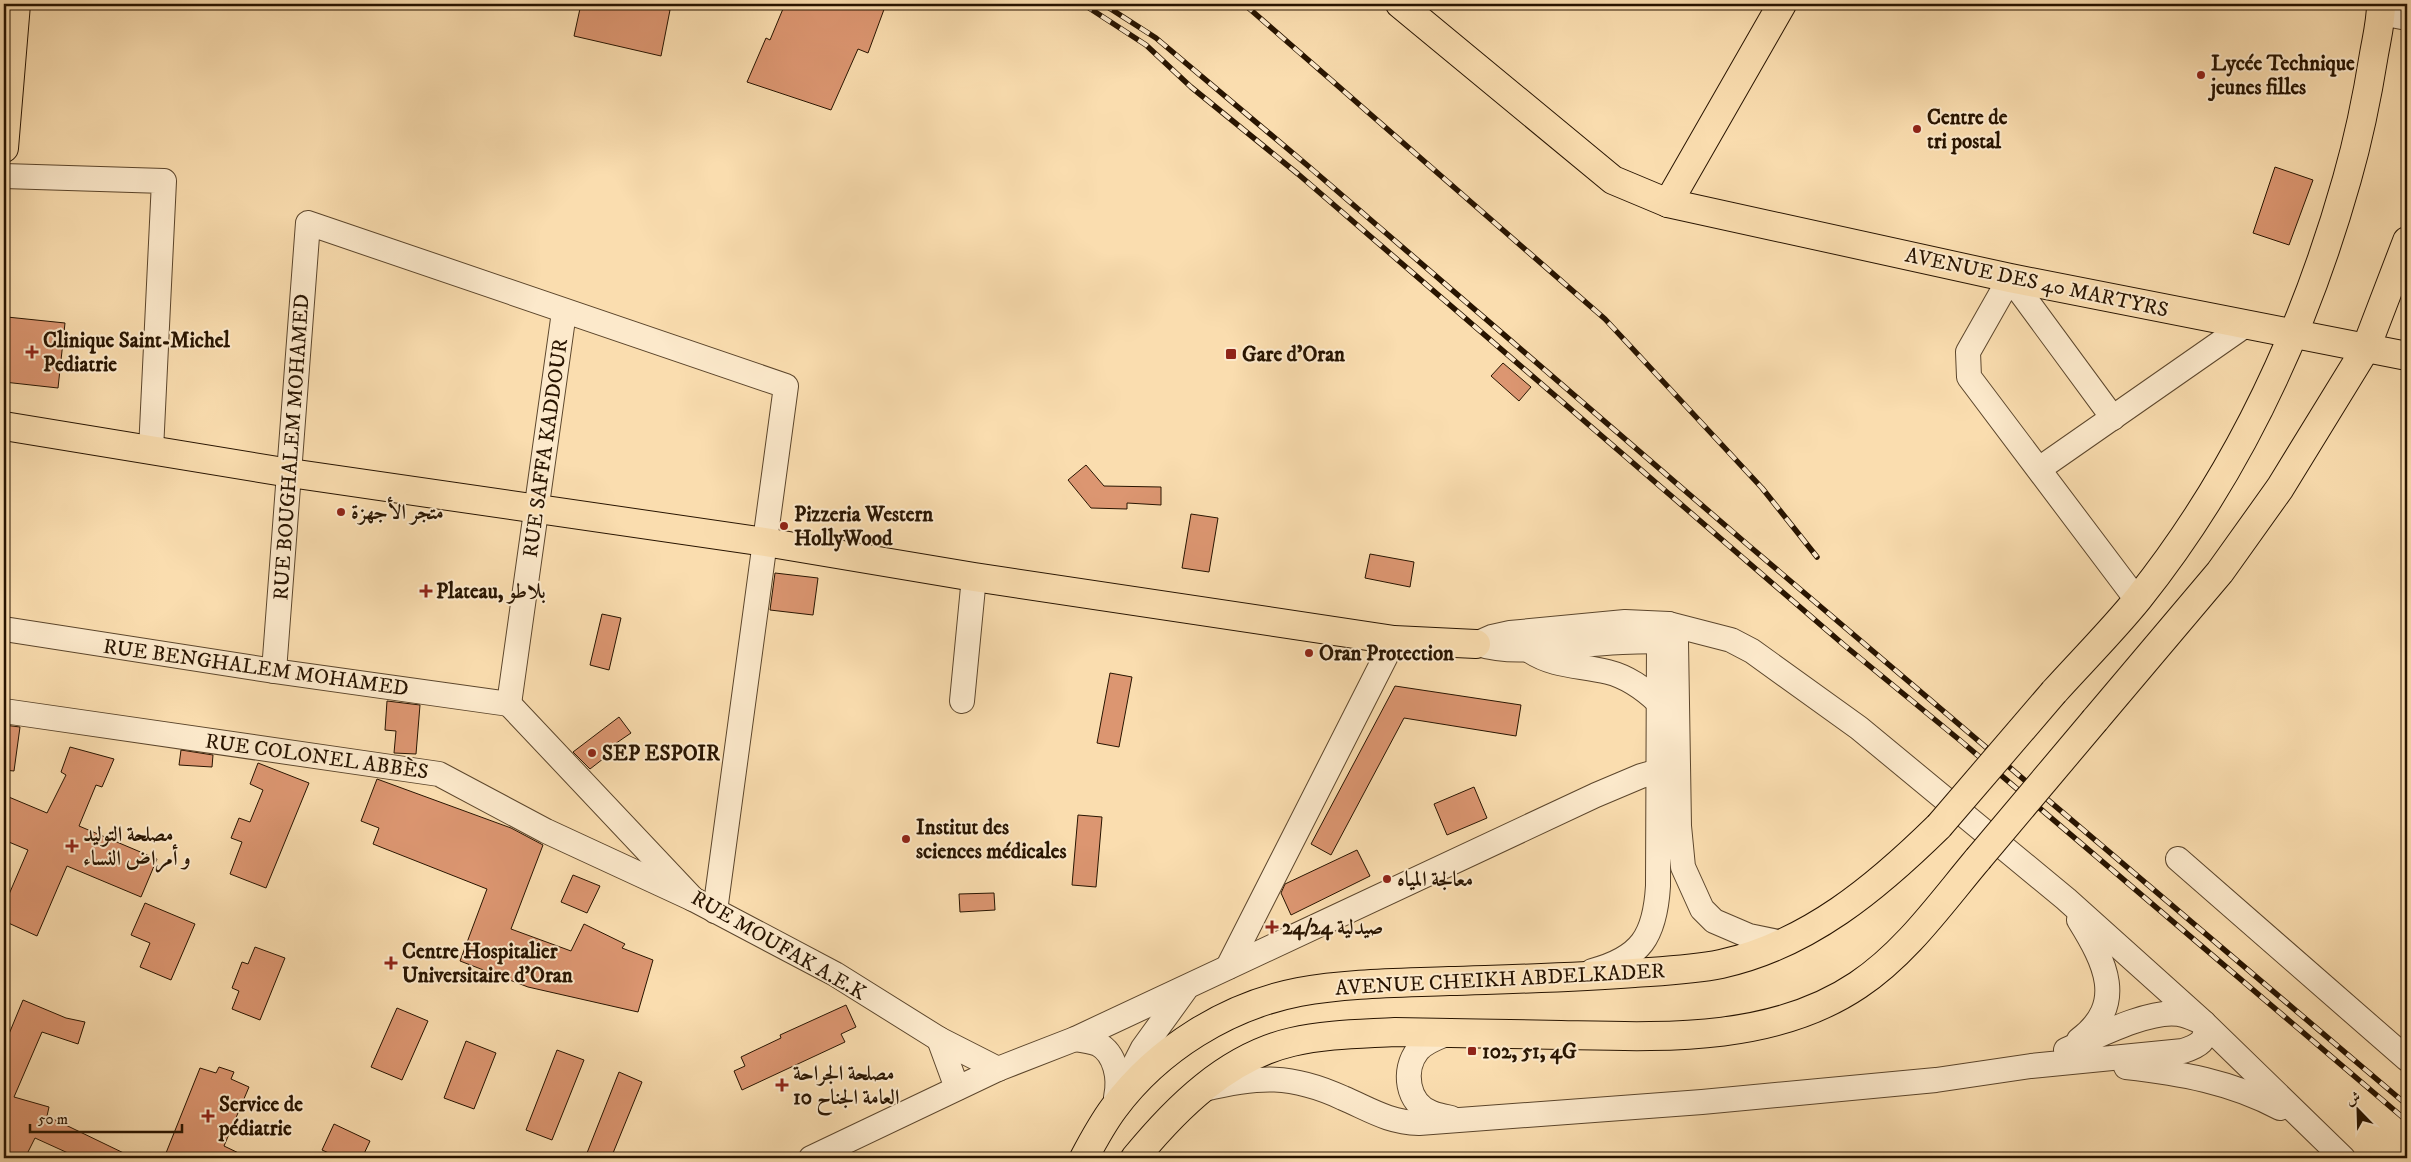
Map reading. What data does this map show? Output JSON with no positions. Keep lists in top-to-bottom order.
{
  "streets": {
    "main road": ["AVENUE DES 40 MARTYRS", "AVENUE CHEIKH ABDELKADER"],
    "street": [
      "RUE BOUGHALEM MOHAMED",
      "RUE SAFFA KADDOUR",
      "RUE BENGHALEM MOHAMED",
      "RUE COLONEL ABBÈS",
      "RUE MOUFAK A.E.K"
    ]
  },
  "crossings": [
    ["AVENUE DES 40 MARTYRS", "AVENUE CHEIKH ABDELKADER"],
    ["RUE BOUGHALEM MOHAMED", "RUE SAFFA KADDOUR"],
    ["RUE BOUGHALEM MOHAMED", "RUE BENGHALEM MOHAMED"],
    ["RUE SAFFA KADDOUR", "RUE BENGHALEM MOHAMED"],
    ["RUE SAFFA KADDOUR", "RUE MOUFAK A.E.K"],
    ["RUE BENGHALEM MOHAMED", "RUE MOUFAK A.E.K"],
    ["RUE COLONEL ABBÈS", "RUE MOUFAK A.E.K"]
  ],
  "places": {
    "other": [
      "Lycée Technique jeunes filles",
      "Centre de tri postal",
      "متجر الأجهزة",
      "Pizzeria Western HollyWood",
      "Oran Protection",
      "SEP ESPOIR",
      "Institut des sciences médicales",
      "معالجة المياه"
    ],
    "health": [
      "Clinique Saint-Michel Pediatrie",
      "Plateau, بلاطو",
      "مصلحة التوليد و أمراض النساء",
      "صيدلية 24/24",
      "Centre Hospitalier Universitaire d'Oran",
      "مصلحة الجراحة العامة الجناح 10",
      "Service de pédiatrie"
    ],
    "transit": ["Gare d'Oran", "102, 51, 4G"]
  },
  "scale_bar": "50 m",
  "north": "top left"
}
